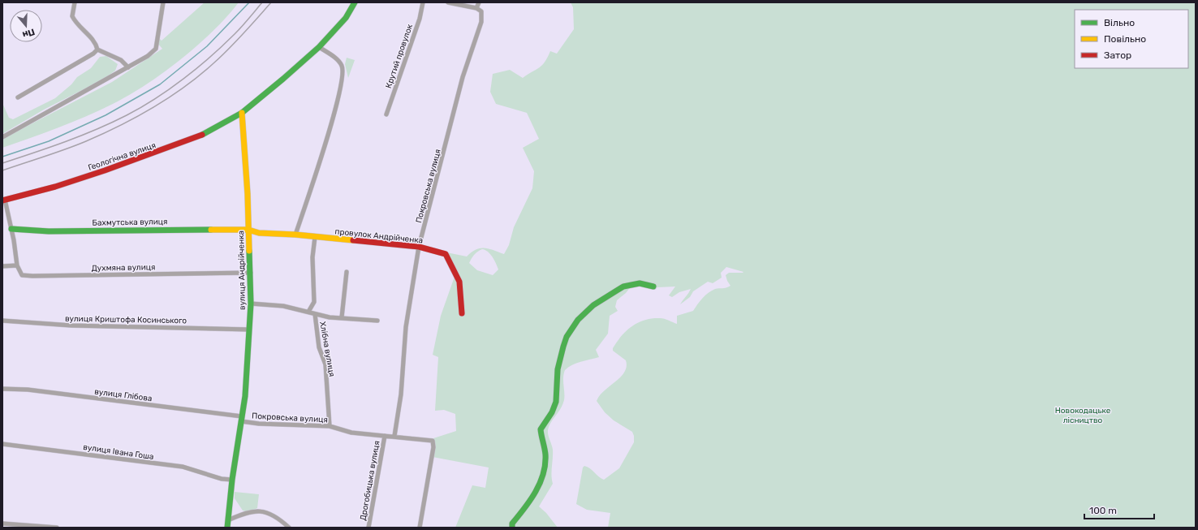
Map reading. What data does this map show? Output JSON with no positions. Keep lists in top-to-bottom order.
{
  "streets": {
    "street": [
      "Крутий провулок",
      "Геологічна вулиця",
      "Покровська вулиця",
      "Бахмутська вулиця",
      "провулок Андрійченка",
      "Духмяна вулиця",
      "вулиця Андрійченка",
      "вулиця Криштофа Косинського",
      "Хлібна вулиця",
      "вулиця Глібова",
      "вулиця Івана Гоша",
      "Дрогобицька вулиця"
    ]
  },
  "crossings": [
    ["Геологічна вулиця", "вулиця Андрійченка"],
    ["Покровська вулиця", "провулок Андрійченка"],
    ["Покровська вулиця", "вулиця Андрійченка"],
    ["Покровська вулиця", "Хлібна вулиця"],
    ["Покровська вулиця", "вулиця Глібова"],
    ["Покровська вулиця", "Дрогобицька вулиця"],
    ["Бахмутська вулиця", "провулок Андрійченка"],
    ["Бахмутська вулиця", "вулиця Андрійченка"],
    ["провулок Андрійченка", "вулиця Андрійченка"],
    ["Духмяна вулиця", "вулиця Андрійченка"],
    ["вулиця Андрійченка", "вулиця Криштофа Косинського"],
    ["вулиця Андрійченка", "вулиця Глібова"],
    ["вулиця Андрійченка", "вулиця Івана Гоша"]
  ],
  "parks": ["Новокодацьке лісництво"],
  "legend": ["Вільно", "Повільно", "Затор"],
  "scale_bar": "100 m",
  "north": "bottom"
}
